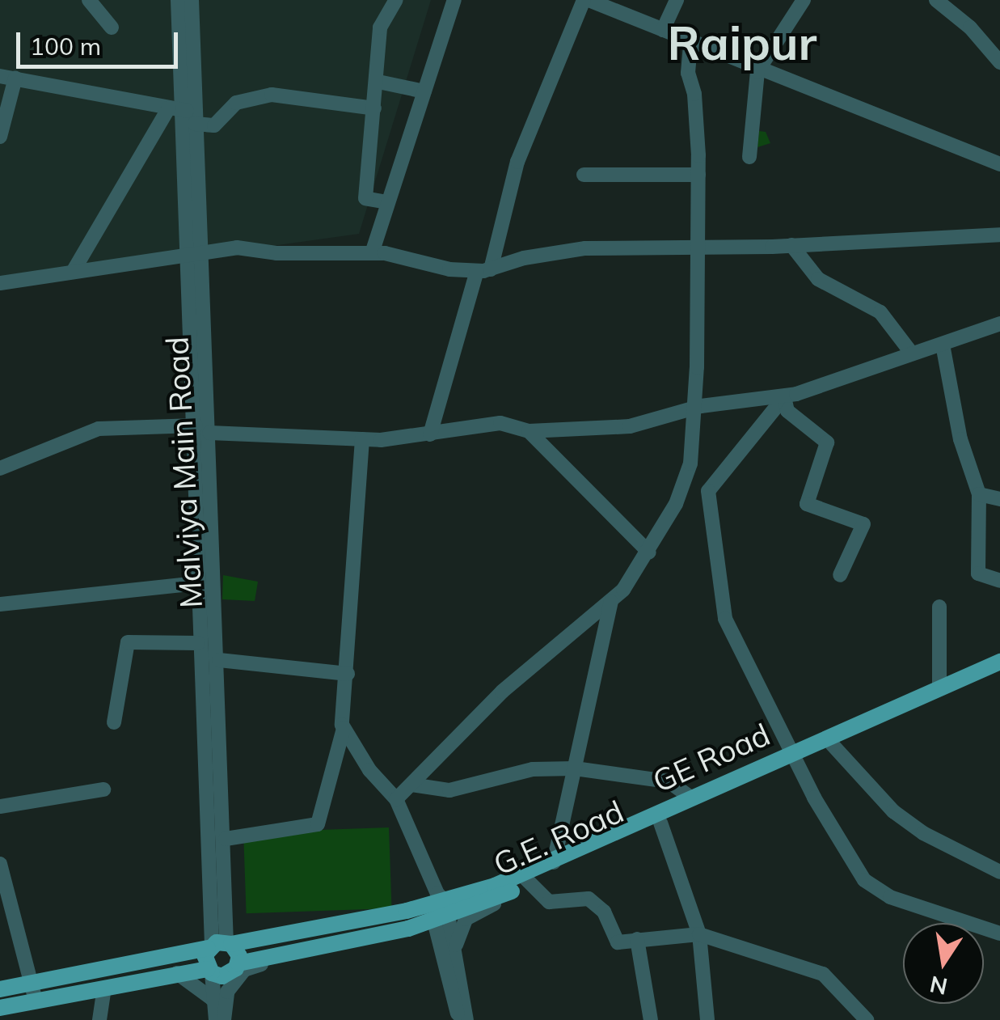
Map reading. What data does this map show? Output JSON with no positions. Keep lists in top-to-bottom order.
{
  "streets": {
    "main road": ["GE Road", "G.E. Road"],
    "street": ["Malviya Main Road"]
  },
  "crossings": [
    ["GE Road", "G.E. Road"]
  ],
  "districts": ["Raipur"],
  "scale_bar": "100 m",
  "north": "bottom"
}
